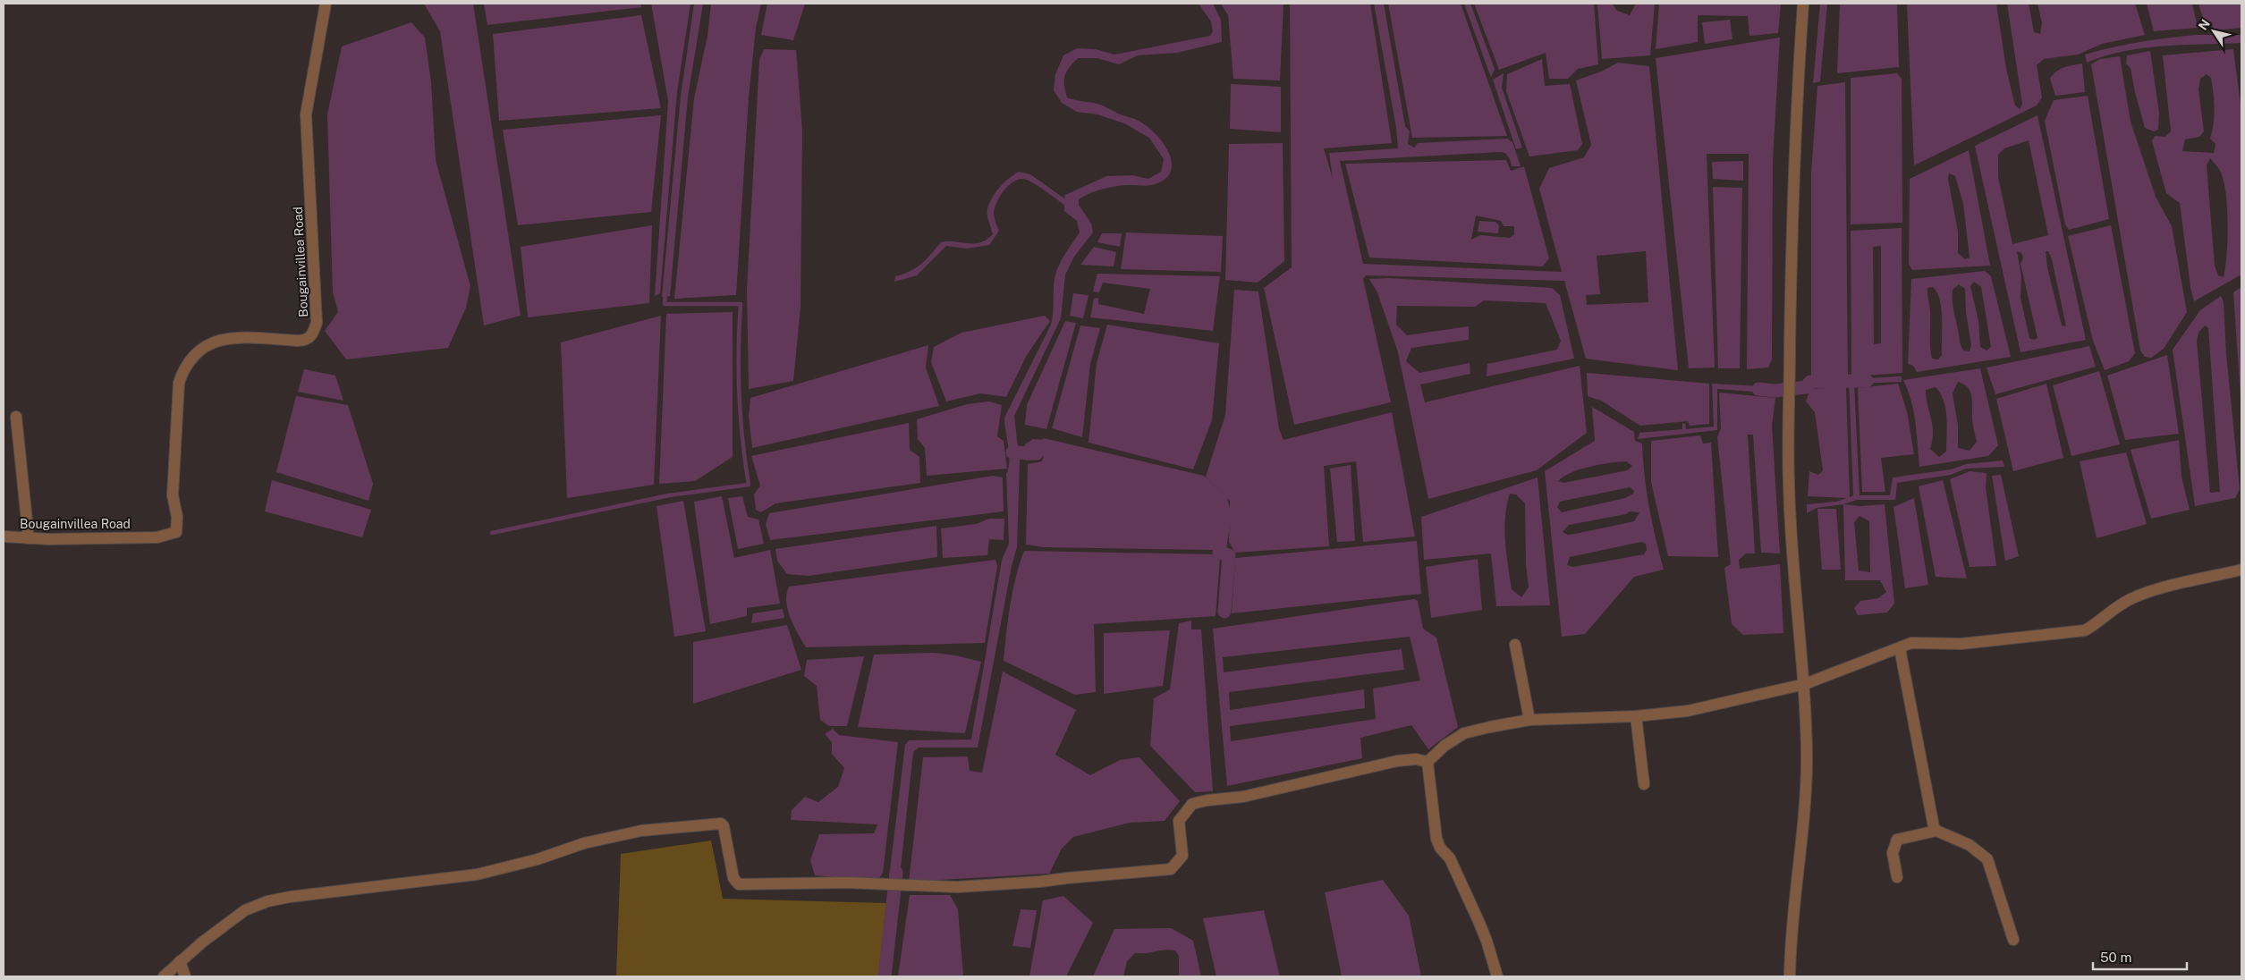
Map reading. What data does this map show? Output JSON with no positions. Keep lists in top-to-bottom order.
{
  "streets": {
    "street": ["Bougainvillea Road"]
  },
  "scale_bar": "50 m",
  "north": "top left"
}
